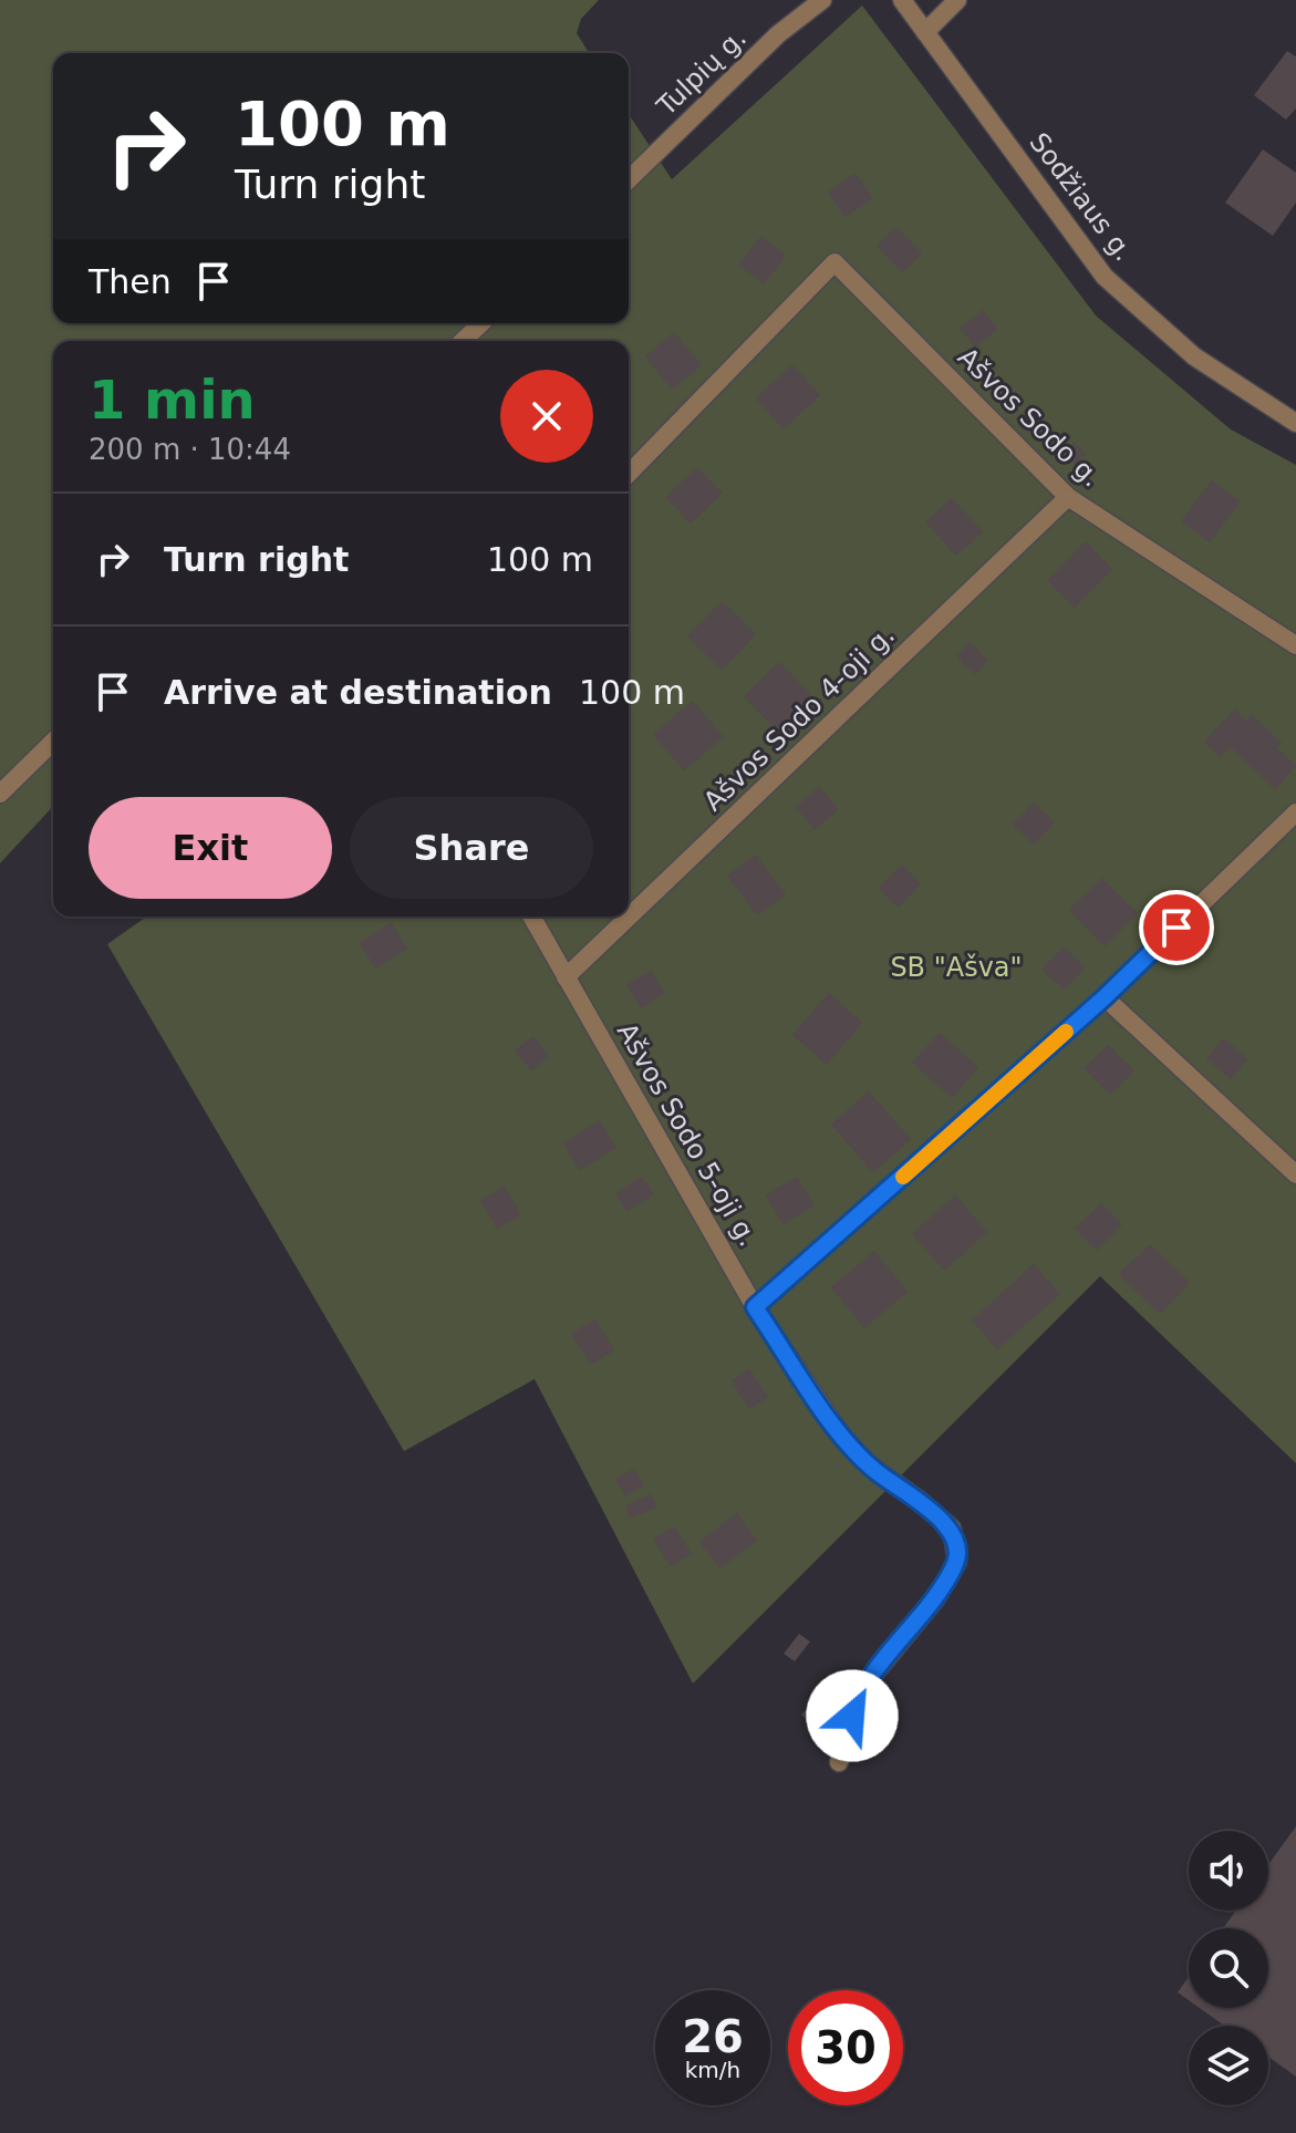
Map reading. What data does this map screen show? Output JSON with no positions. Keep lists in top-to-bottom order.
{
  "streets": {
    "street": [
      "Tulpių g.",
      "Sodžiaus g.",
      "Ašvos Sodo g.",
      "Ašvos Sodo 4-oji g.",
      "Ašvos Sodo 5-oji g."
    ]
  },
  "crossings": [
    ["Ašvos Sodo g.", "Ašvos Sodo 4-oji g."],
    ["Ašvos Sodo 4-oji g.", "Ašvos Sodo 5-oji g."]
  ],
  "parks": ["SB \"Ašva\""],
  "page": {
    "turn": ["100 m", "Turn right"],
    "then": "Then",
    "heading": ["1 min", "200 m · 10:44"],
    "list": [
      {
        "name": "Turn right",
        "value": "100 m"
      },
      {
        "name": "Arrive at destination",
        "value": "100 m"
      }
    ],
    "buttons": ["Exit", "Share"],
    "speed": "26 km/h",
    "limit": "30"
  }
}
